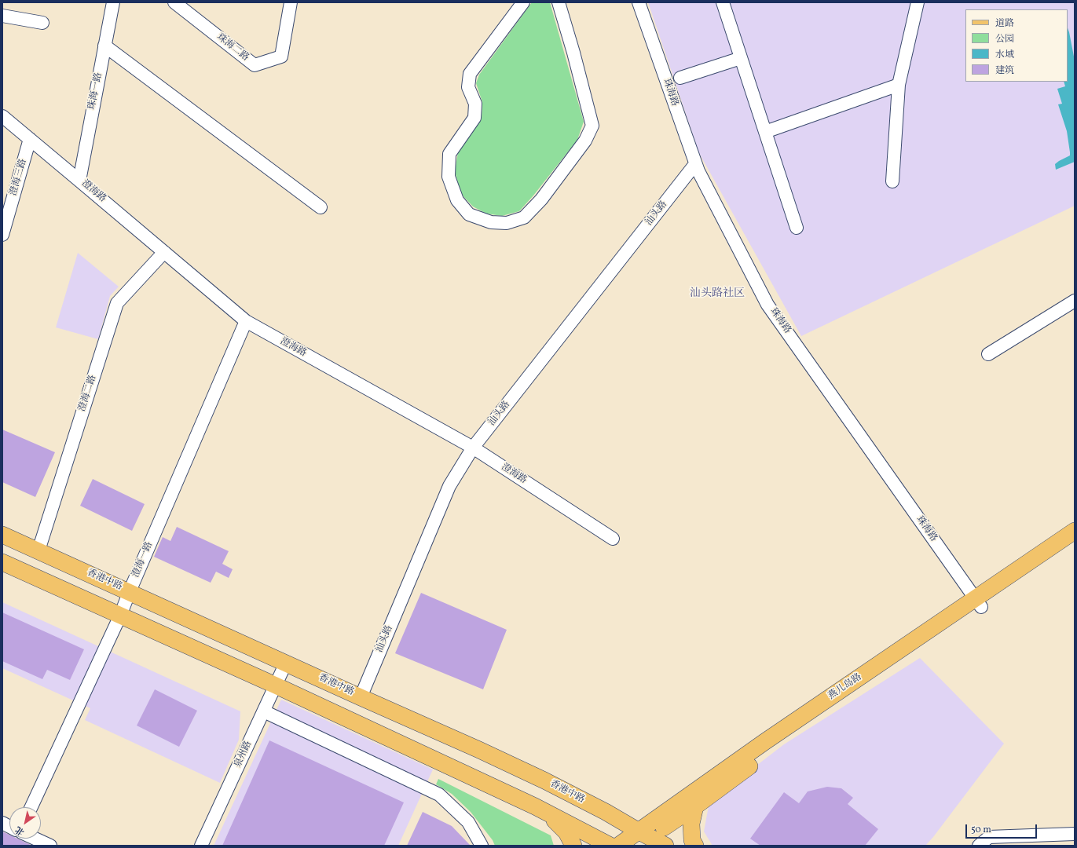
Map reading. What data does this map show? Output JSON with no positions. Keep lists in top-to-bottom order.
{
  "streets": {
    "main road": ["香港中路", "燕儿岛路"],
    "street": [
      "珠海二路",
      "珠海一路",
      "珠海路",
      "澄海三路",
      "澄海路",
      "汕头路",
      "澄海二路",
      "澄海一路",
      "泉州路"
    ]
  },
  "crossings": [
    ["珠海一路", "澄海路"],
    ["珠海路", "汕头路"],
    ["珠海路", "燕儿岛路"],
    ["澄海三路", "澄海路"],
    ["澄海路", "汕头路"],
    ["澄海路", "澄海二路"],
    ["澄海路", "澄海一路"],
    ["汕头路", "香港中路"],
    ["澄海二路", "香港中路"],
    ["澄海一路", "香港中路"],
    ["香港中路", "燕儿岛路"],
    ["香港中路", "泉州路"]
  ],
  "districts": ["汕头路社区"],
  "legend": [
    "道路",
    "公园",
    "水域",
    "建筑"
  ],
  "scale_bar": "50 m",
  "north": "bottom left"
}
